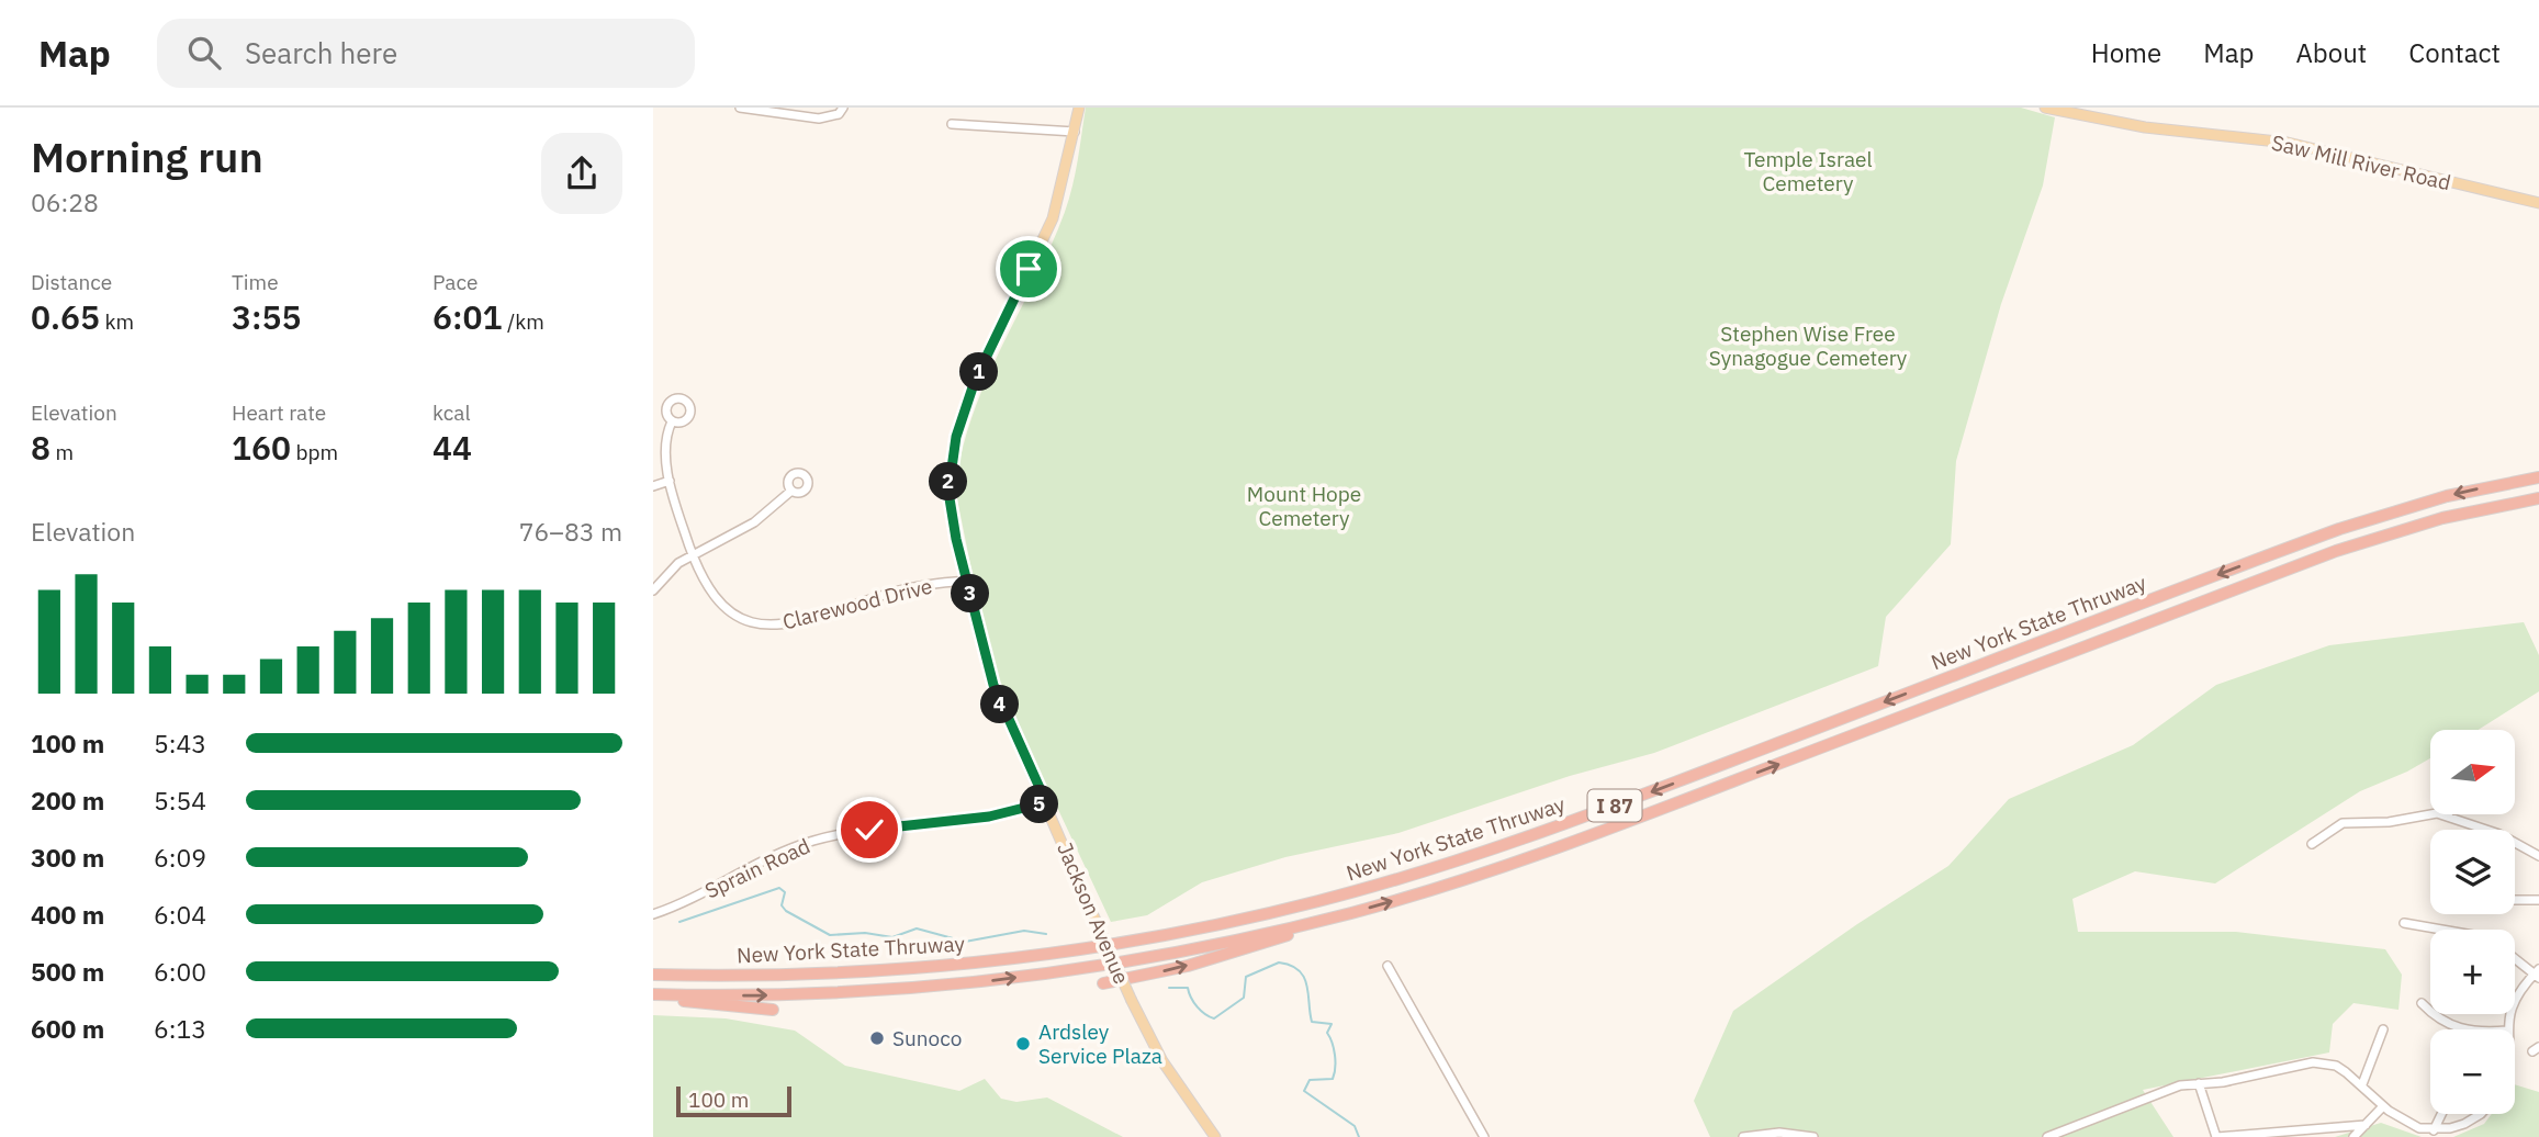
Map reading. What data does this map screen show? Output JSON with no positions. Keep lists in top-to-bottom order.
{
  "streets": {
    "highway": ["New York State Thruway", "I 87"],
    "main road": ["Saw Mill River Road", "Jackson Avenue"],
    "street": ["Clarewood Drive", "Sprain Road"]
  },
  "crossings": [
    ["Clarewood Drive", "Jackson Avenue"],
    ["Sprain Road", "Jackson Avenue"]
  ],
  "parks": ["Temple Israel Cemetery", "Stephen Wise Free Synagogue Cemetery", "Mount Hope Cemetery"],
  "places": ["Sunoco", "Ardsley Service Plaza"],
  "scale_bar": "100 m",
  "north": "right",
  "page": {
    "header": "Map",
    "search": "Search here",
    "nav": [
      "Home",
      "Map",
      "About",
      "Contact"
    ],
    "heading": ["Morning run", "06:28"],
    "stats": [
      ["Distance", "0.65 km"],
      ["Time", "3:55"],
      ["Pace", "6:01 /km"],
      ["Elevation", "8 m"],
      ["Heart rate", "160 bpm"],
      ["kcal", "44"]
    ],
    "pins": [
      "1",
      "2",
      "3",
      "4",
      "5"
    ],
    "chart": ["Elevation", "76–83 m"],
    "list": [
      {
        "name": "100 m",
        "note": "5:43"
      },
      {
        "name": "200 m",
        "note": "5:54"
      },
      {
        "name": "300 m",
        "note": "6:09"
      },
      {
        "name": "400 m",
        "note": "6:04"
      },
      {
        "name": "500 m",
        "note": "6:00"
      },
      {
        "name": "600 m",
        "note": "6:13"
      }
    ],
    "map_buttons": ["+", "−"],
    "scale": "100 m"
  }
}
